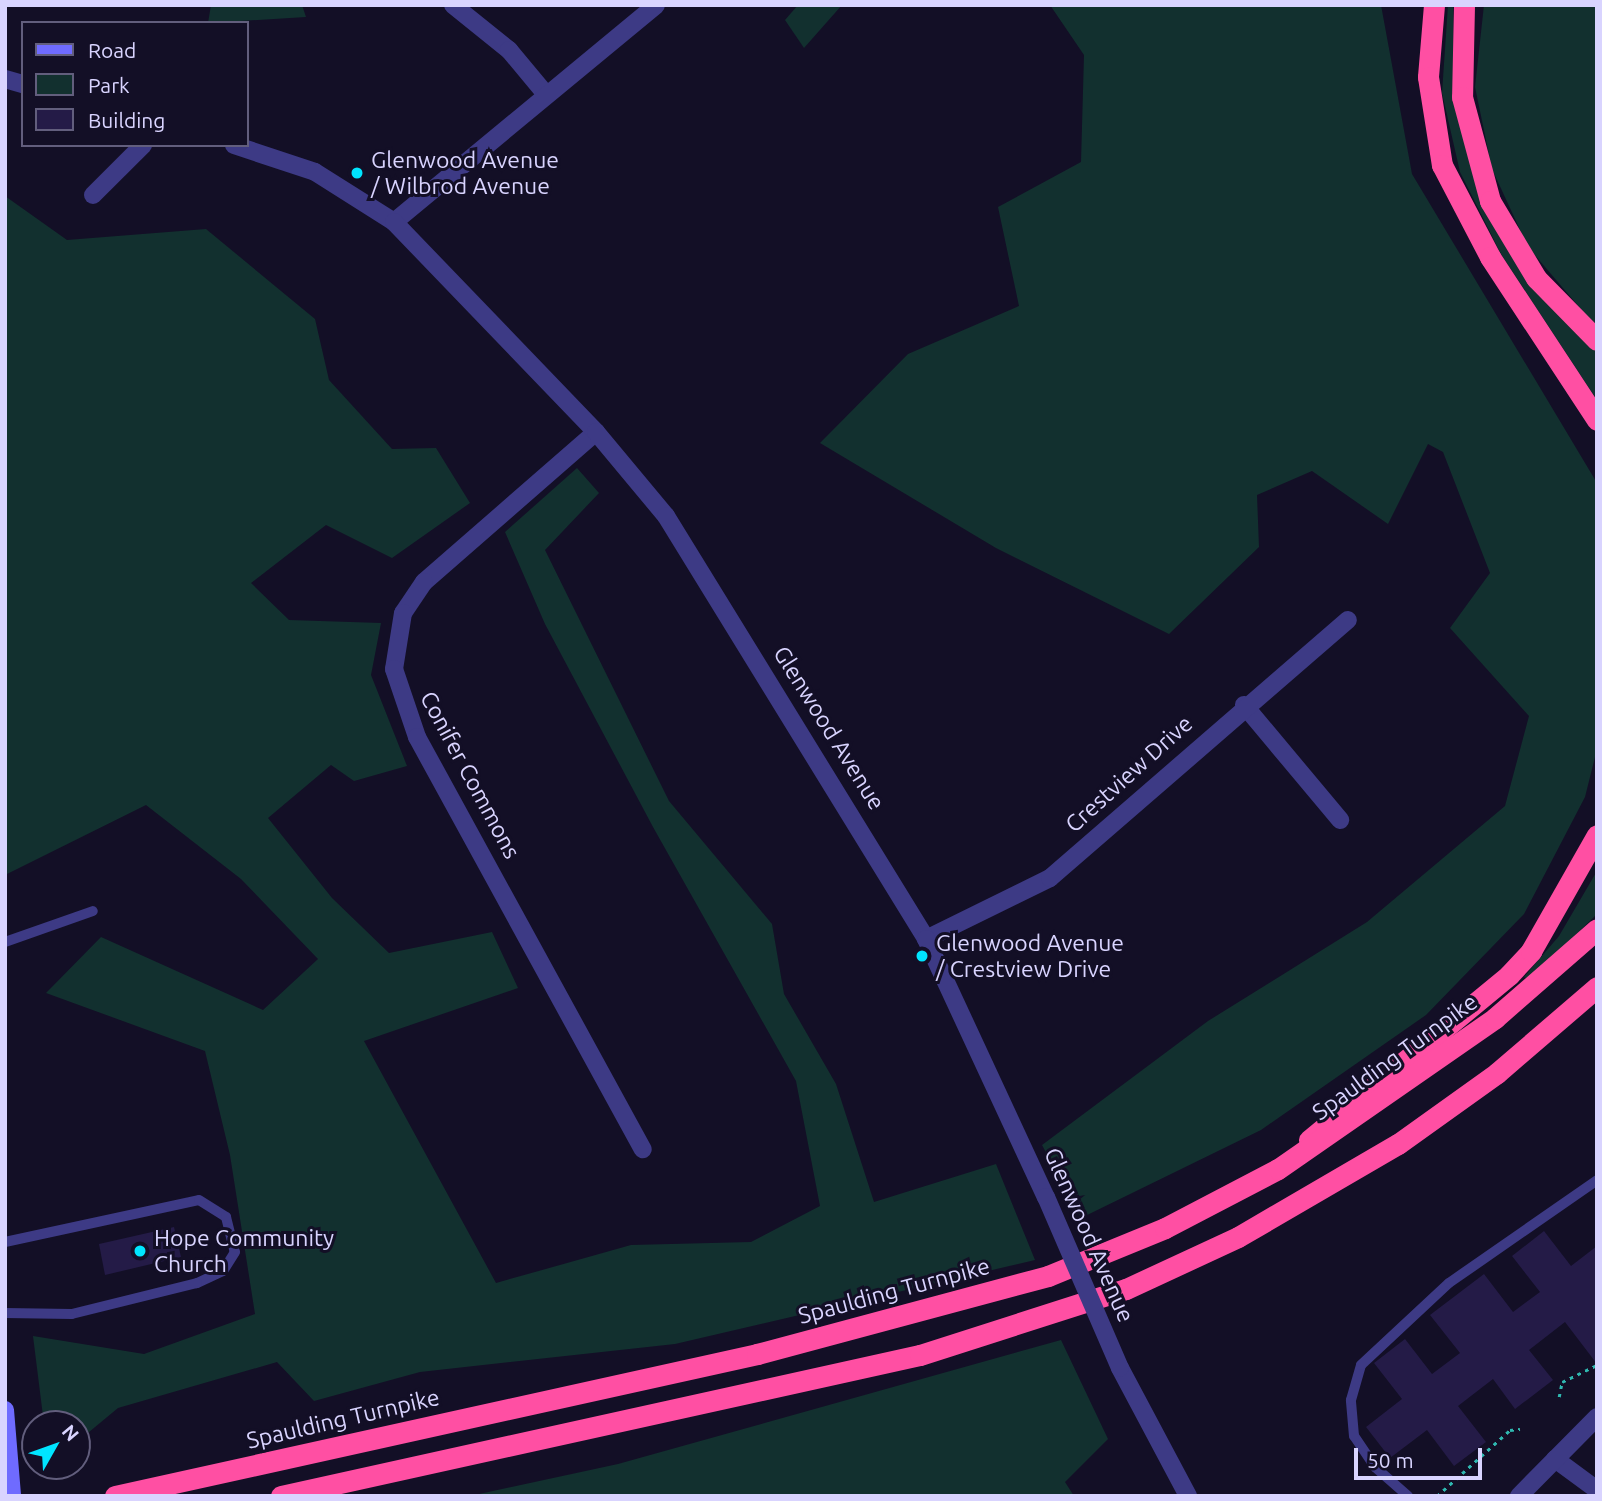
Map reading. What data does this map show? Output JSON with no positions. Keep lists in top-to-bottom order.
{
  "streets": {
    "highway": ["Spaulding Turnpike"],
    "street": ["Glenwood Avenue", "Crestview Drive", "Conifer Commons"]
  },
  "crossings": [
    ["Glenwood Avenue", "Crestview Drive"],
    ["Glenwood Avenue", "Conifer Commons"]
  ],
  "places": ["Glenwood Avenue / Wilbrod Avenue", "Glenwood Avenue / Crestview Drive", "Hope Community Church"],
  "legend": ["Road", "Park", "Building"],
  "scale_bar": "50 m",
  "north": "top right"
}
